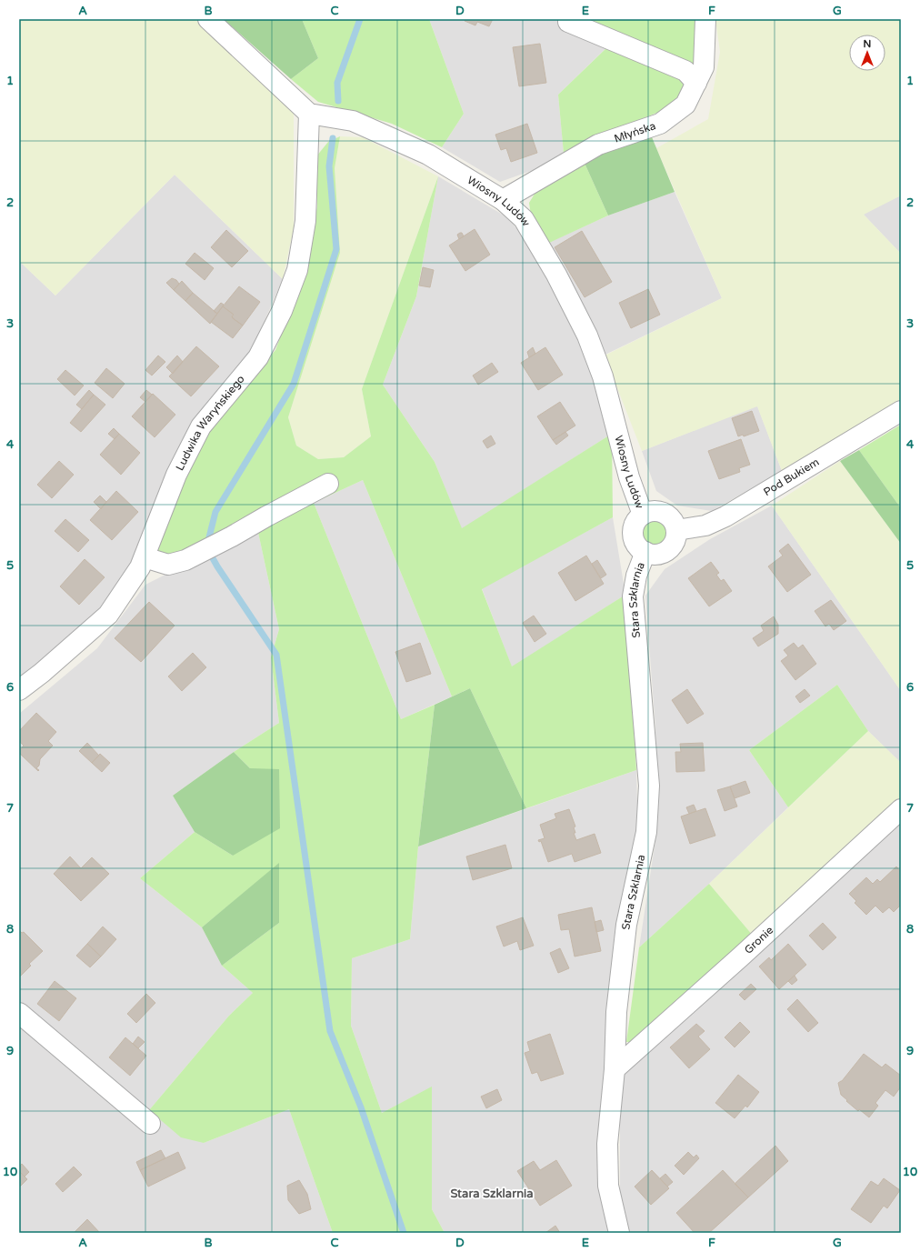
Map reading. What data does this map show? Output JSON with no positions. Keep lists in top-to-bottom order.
{
  "streets": {
    "street": [
      "Młyńska",
      "Wiosny Ludów",
      "Ludwika Waryńskiego",
      "Pod Bukiem",
      "Stara Szklarnia",
      "Gronie"
    ]
  },
  "crossings": [
    ["Młyńska", "Wiosny Ludów"],
    ["Wiosny Ludów", "Ludwika Waryńskiego"],
    ["Wiosny Ludów", "Pod Bukiem"],
    ["Wiosny Ludów", "Stara Szklarnia"],
    ["Pod Bukiem", "Stara Szklarnia"],
    ["Stara Szklarnia", "Gronie"]
  ],
  "districts": ["Stara Szklarnia"],
  "north": "top",
  "grid": {
    "columns": [
      "A",
      "B",
      "C",
      "D",
      "E",
      "F",
      "G"
    ],
    "rows": [
      "1",
      "2",
      "3",
      "4",
      "5",
      "6",
      "7",
      "8",
      "9",
      "10"
    ]
  }
}
